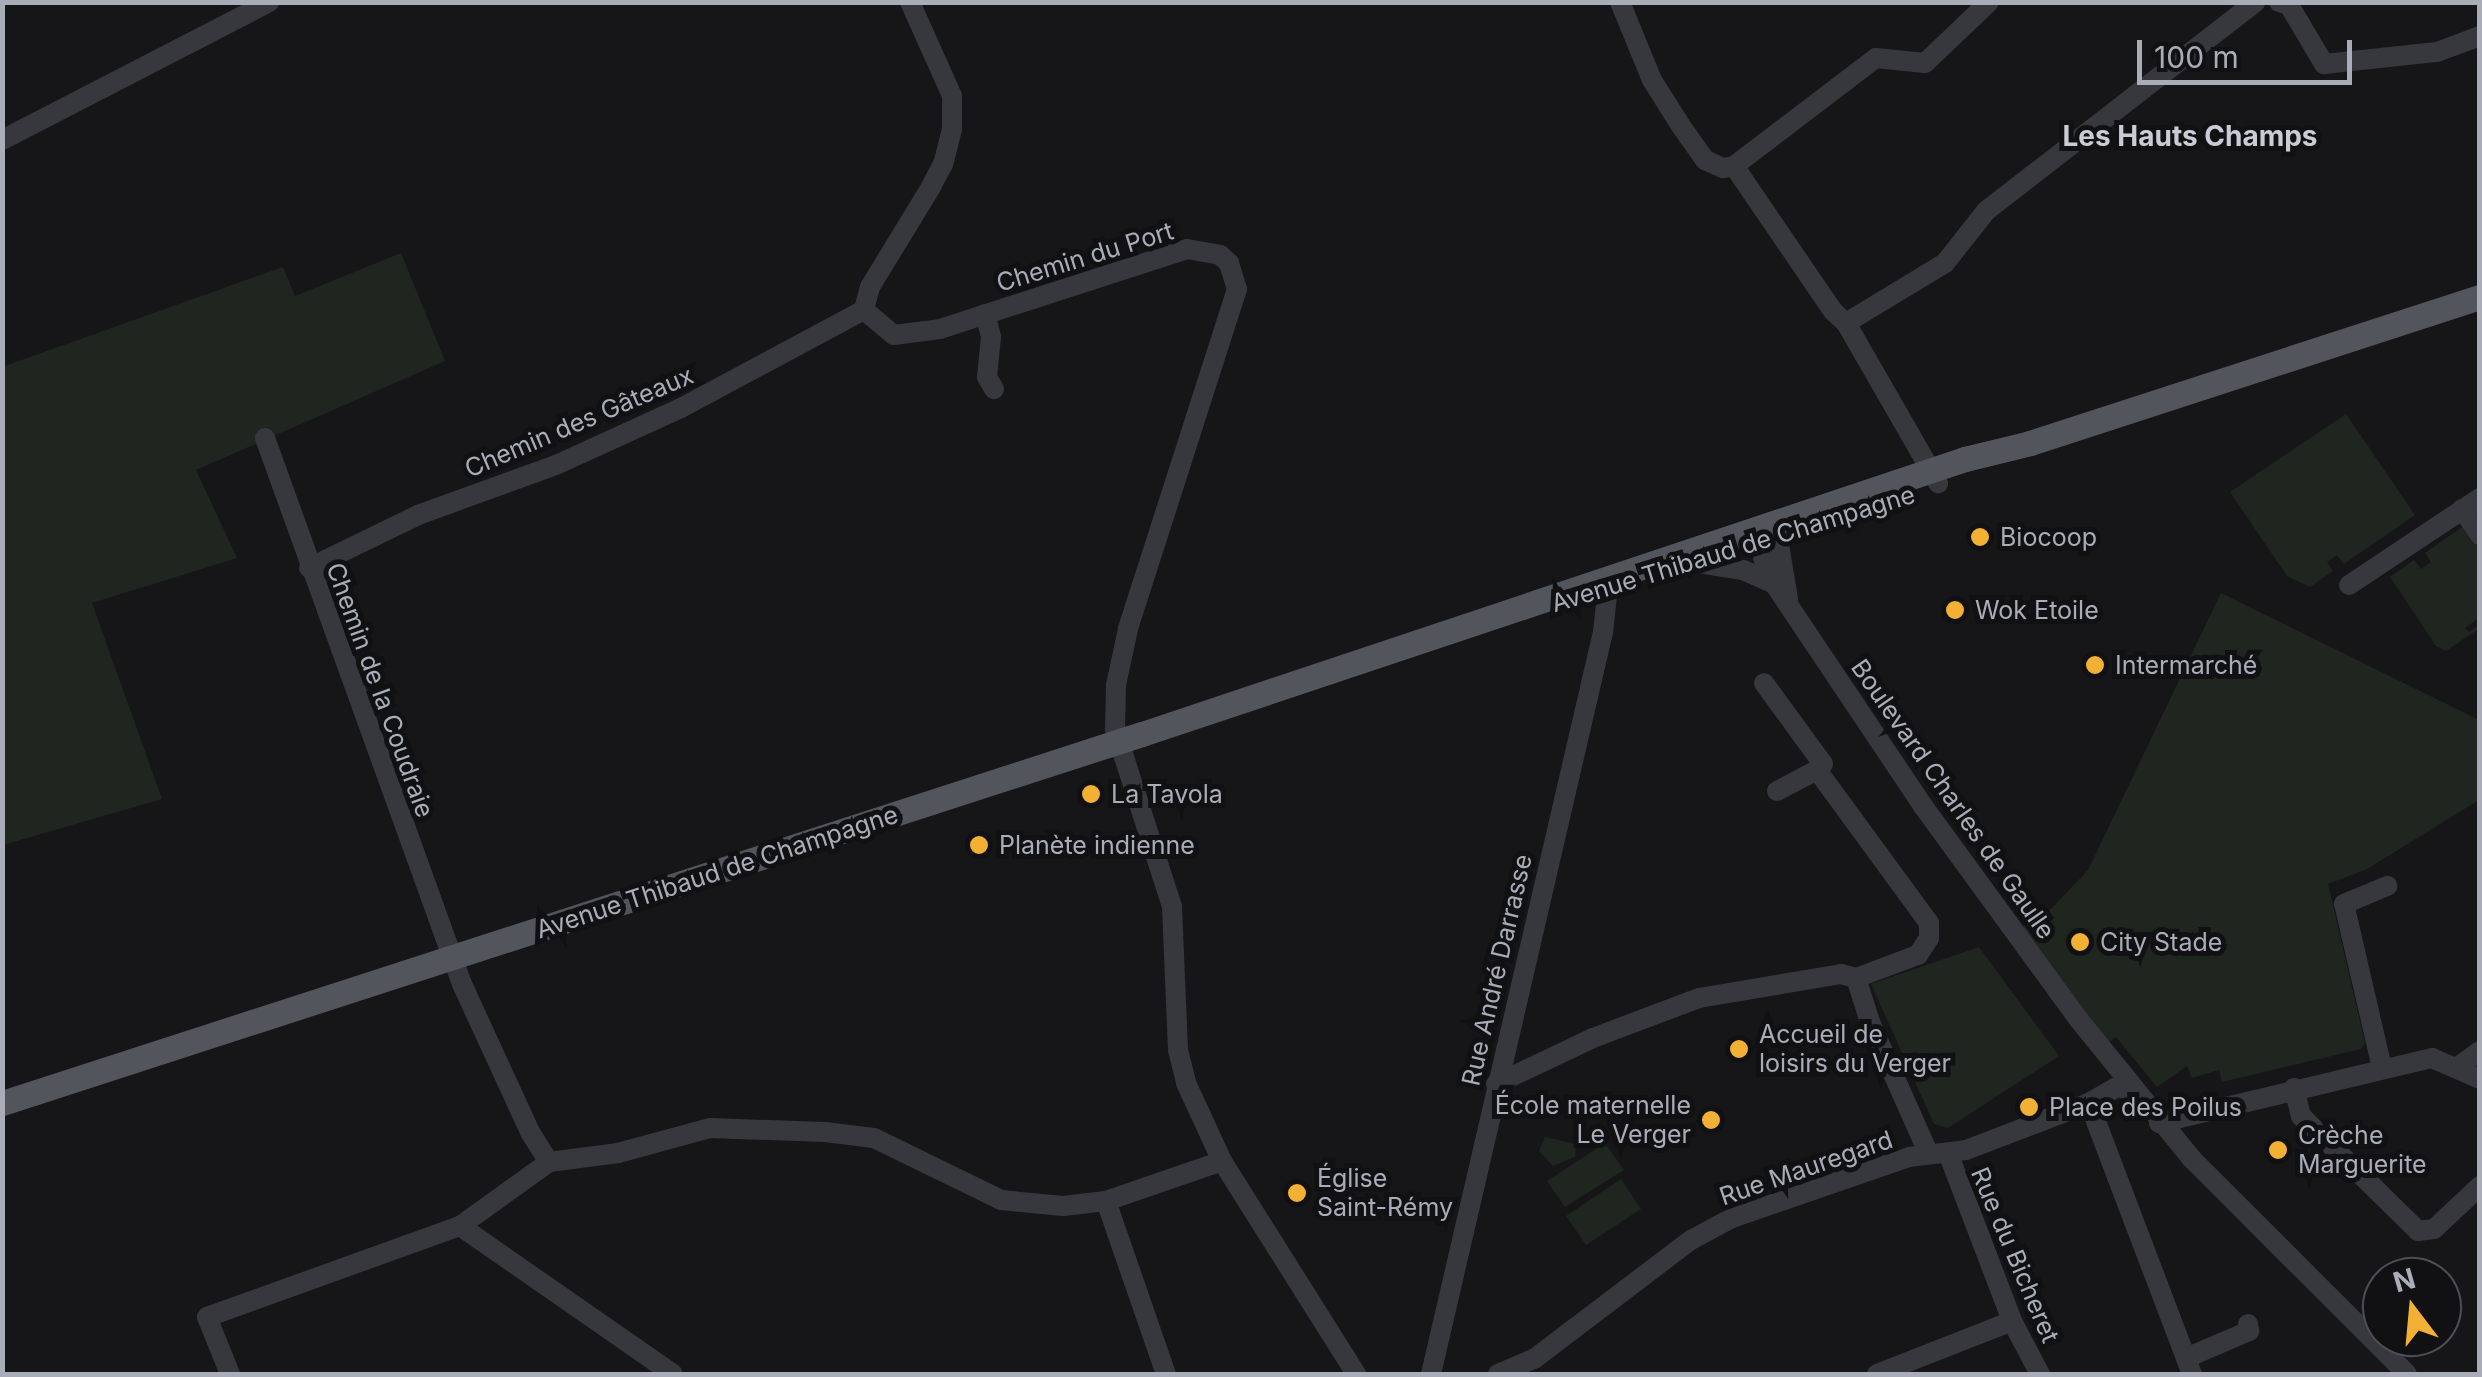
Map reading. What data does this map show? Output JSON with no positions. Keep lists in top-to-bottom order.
{
  "streets": {
    "main road": ["Avenue Thibaud de Champagne"],
    "street": [
      "Chemin du Port",
      "Chemin des Gâteaux",
      "Chemin de la Coudraie",
      "Boulevard Charles de Gaulle",
      "Rue André Darrasse",
      "Rue Mauregard",
      "Rue du Bicheret"
    ]
  },
  "crossings": [
    ["Chemin du Port", "Chemin des Gâteaux"],
    ["Chemin du Port", "Avenue Thibaud de Champagne"],
    ["Chemin des Gâteaux", "Chemin de la Coudraie"],
    ["Avenue Thibaud de Champagne", "Chemin de la Coudraie"],
    ["Avenue Thibaud de Champagne", "Boulevard Charles de Gaulle"],
    ["Avenue Thibaud de Champagne", "Rue André Darrasse"],
    ["Rue Mauregard", "Rue du Bicheret"]
  ],
  "districts": ["Les Hauts Champs"],
  "places": [
    "Biocoop",
    "Wok Etoile",
    "Intermarché",
    "La Tavola",
    "Planète indienne",
    "City Stade",
    "Accueil de loisirs du Verger",
    "Place des Poilus",
    "École maternelle Le Verger",
    "Crèche Marguerite",
    "Église Saint-Rémy"
  ],
  "scale_bar": "100 m",
  "north": "top"
}
